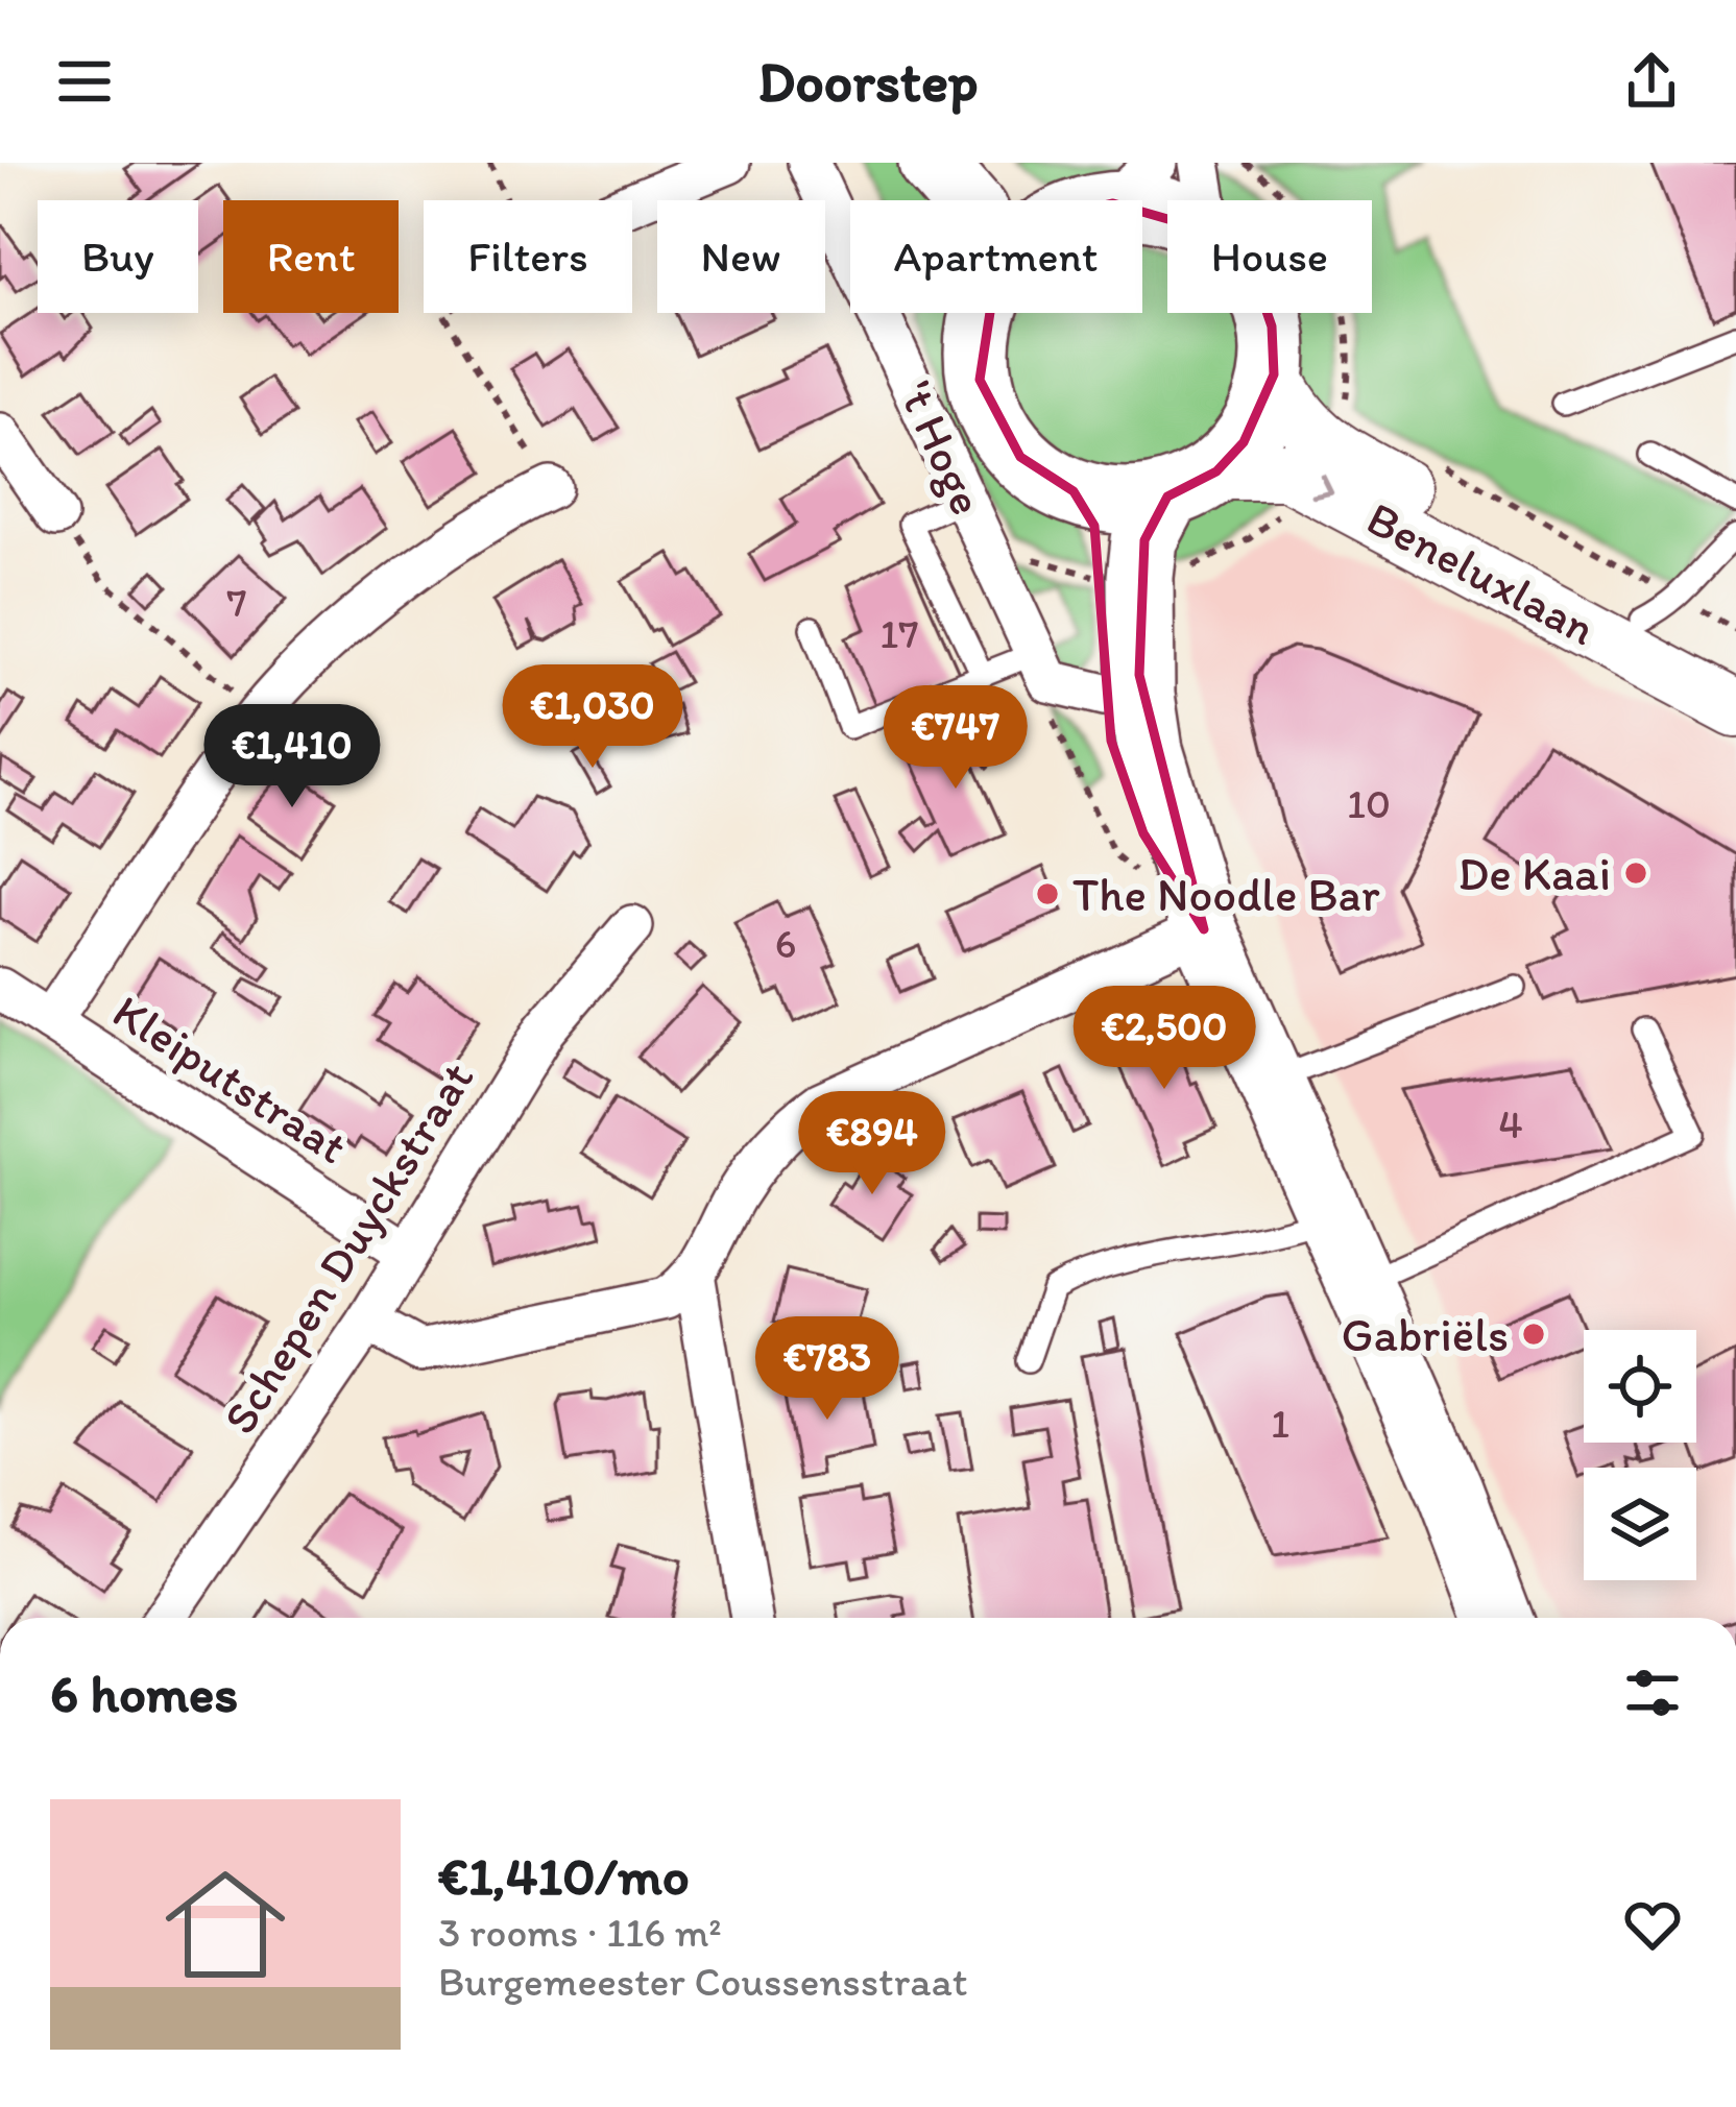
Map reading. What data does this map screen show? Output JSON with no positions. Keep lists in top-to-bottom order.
{
  "streets": {
    "main road": ["'t Hoge", "Beneluxlaan"],
    "street": ["Kleiputstraat", "Schepen Duyckstraat"]
  },
  "crossings": [
    ["'t Hoge", "Beneluxlaan"],
    ["Kleiputstraat", "Schepen Duyckstraat"]
  ],
  "places": ["De Kaai", "The Noodle Bar", "Gabriëls"],
  "house_numbers": [
    "7",
    "17",
    "10",
    "6",
    "4",
    "1"
  ],
  "page": {
    "header": "Doorstep",
    "chip": [
      "Buy",
      "Rent",
      "Filters",
      "New",
      "Apartment",
      "House"
    ],
    "price": [
      "€1,030",
      "€747",
      "€1,410",
      "€2,500",
      "€894",
      "€783"
    ],
    "heading": "6 homes",
    "list": [
      {
        "name": "€1,410/mo",
        "note": "3 rooms · 116 m² · Burgemeester Coussensstraat"
      }
    ]
  }
}
